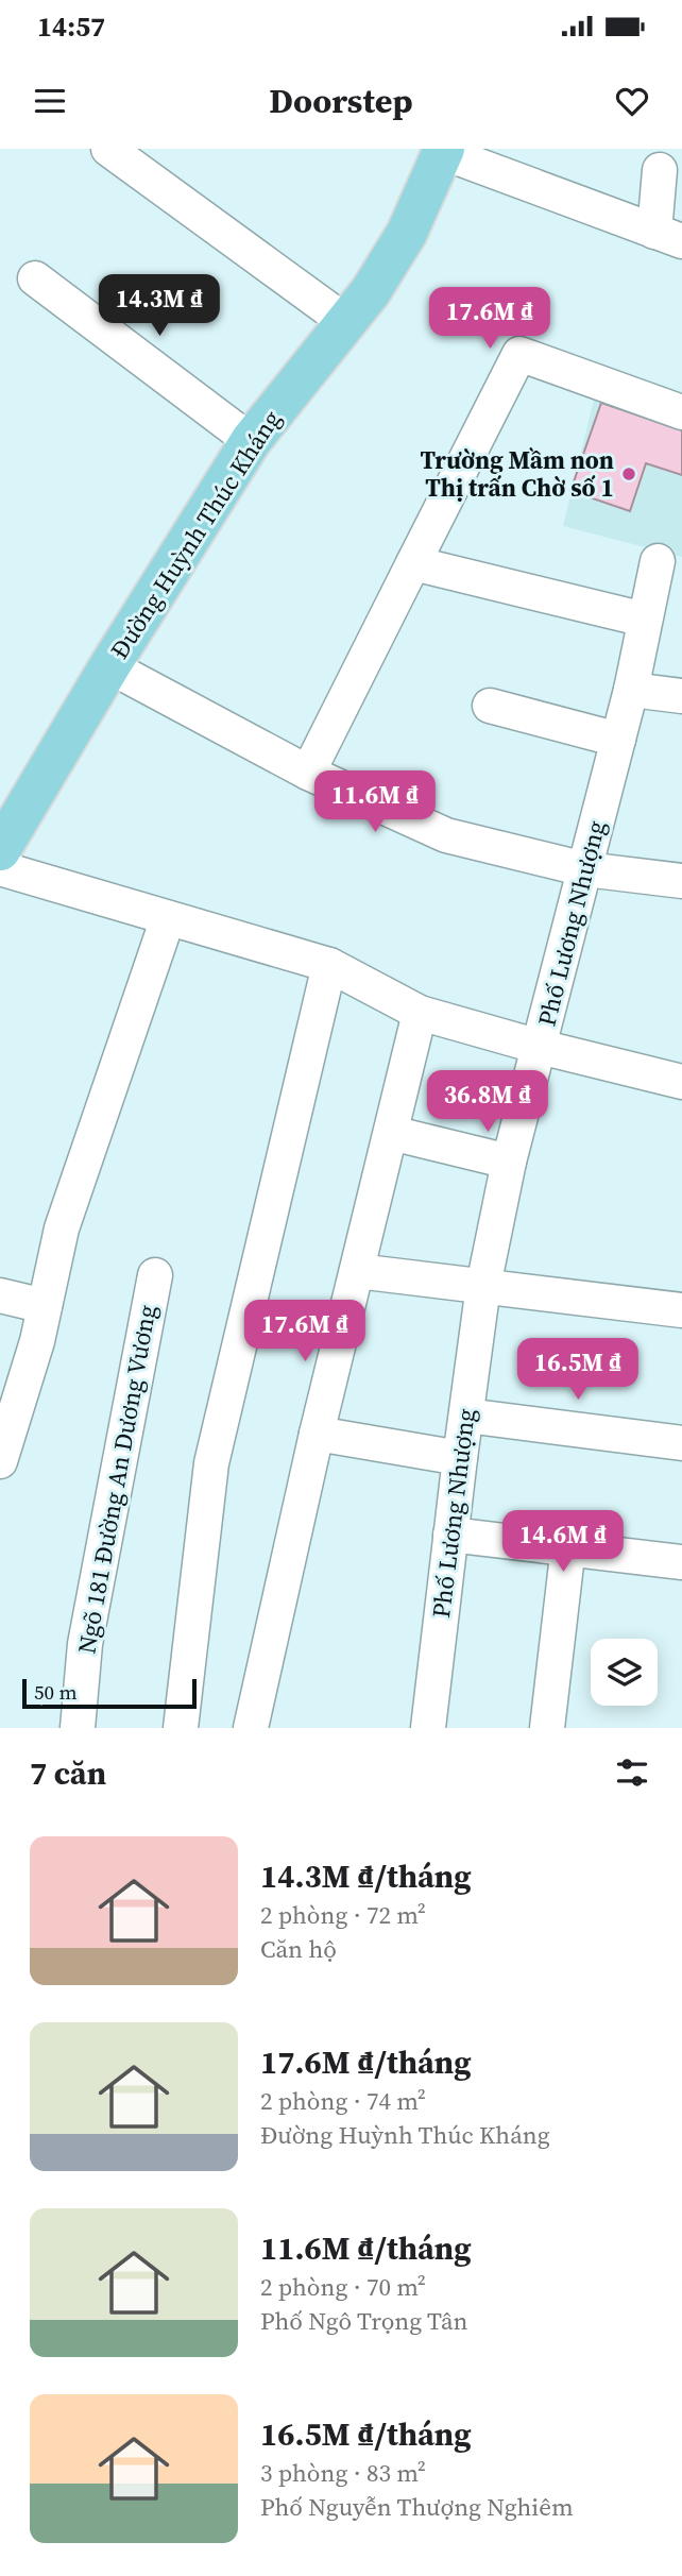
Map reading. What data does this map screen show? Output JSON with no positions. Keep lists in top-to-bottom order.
{
  "streets": {
    "main road": ["Đường Huỳnh Thúc Kháng"],
    "street": ["Phố Lương Nhượng", "Ngõ 181 Đường An Dương Vương"]
  },
  "places": ["Trường Mầm non Thị trấn Chờ số 1"],
  "scale_bar": "50 m",
  "page": {
    "status": "14:57",
    "header": "Doorstep",
    "price": [
      "14.3M ₫",
      "17.6M ₫",
      "11.6M ₫",
      "36.8M ₫",
      "17.6M ₫",
      "16.5M ₫",
      "14.6M ₫"
    ],
    "scale": "50 m",
    "heading": "7 căn",
    "list": [
      {
        "name": "14.3M ₫/tháng",
        "note": "2 phòng · 72 m² · Căn hộ"
      },
      {
        "name": "17.6M ₫/tháng",
        "note": "2 phòng · 74 m² · Đường Huỳnh Thúc Kháng"
      },
      {
        "name": "11.6M ₫/tháng",
        "note": "2 phòng · 70 m² · Phố Ngô Trọng Tân"
      },
      {
        "name": "16.5M ₫/tháng",
        "note": "3 phòng · 83 m² · Phố Nguyễn Thượng Nghiêm"
      }
    ]
  }
}
